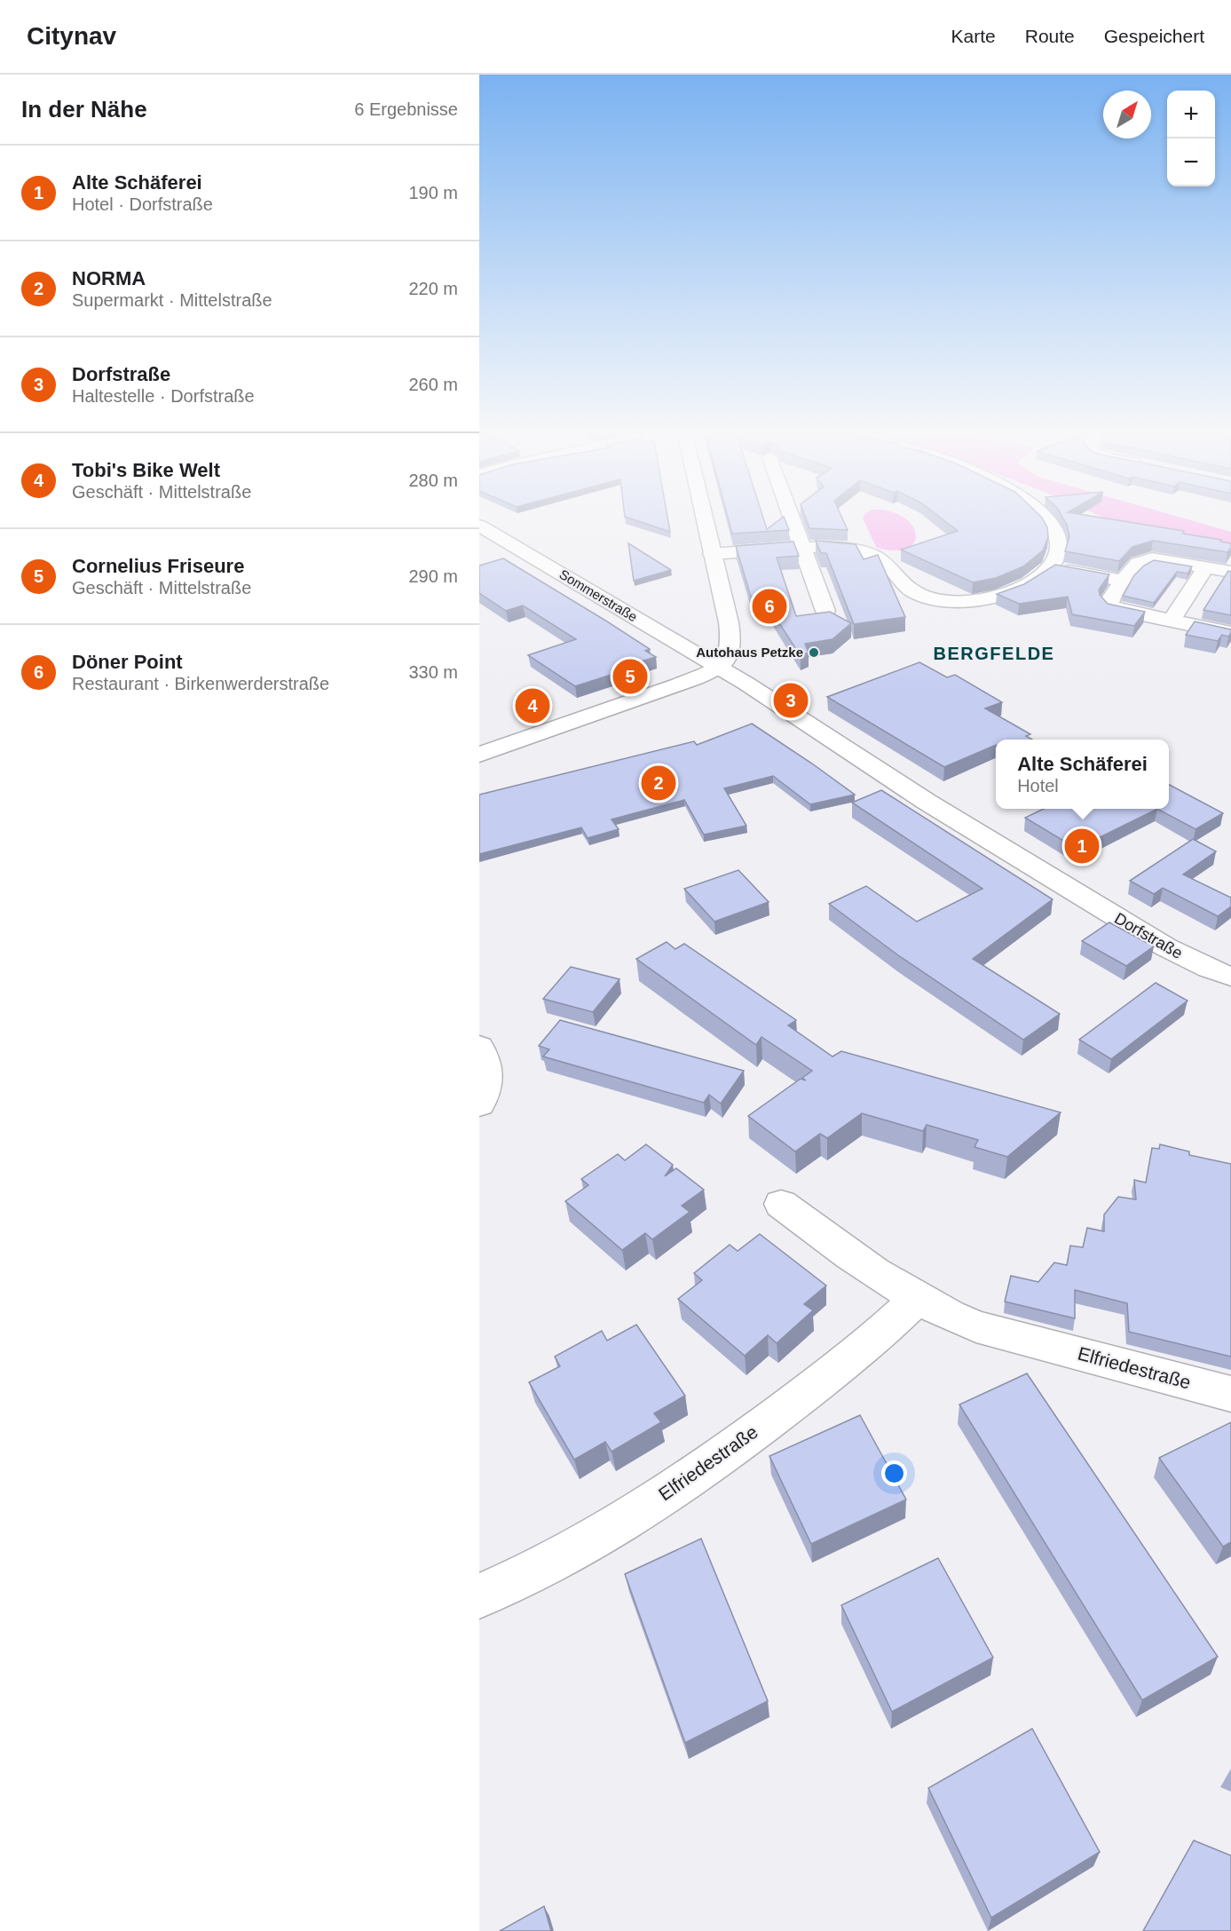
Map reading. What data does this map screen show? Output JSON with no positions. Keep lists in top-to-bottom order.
{
  "streets": {
    "street": ["Sommerstraße", "Dorfstraße", "Elfriedestraße"]
  },
  "crossings": [
    ["Sommerstraße", "Dorfstraße"]
  ],
  "districts": ["BERGFELDE"],
  "places": ["Autohaus Petzke"],
  "north": "top right",
  "page": {
    "header": "Citynav",
    "nav": ["Karte", "Route", "Gespeichert"],
    "heading": ["In der Nähe", "6 Ergebnisse"],
    "map_buttons": ["+", "−"],
    "list": [
      {
        "mark": "1",
        "name": "Alte Schäferei",
        "note": "Hotel · Dorfstraße",
        "value": "190 m"
      },
      {
        "mark": "2",
        "name": "NORMA",
        "note": "Supermarkt · Mittelstraße",
        "value": "220 m"
      },
      {
        "mark": "3",
        "name": "Dorfstraße",
        "note": "Haltestelle · Dorfstraße",
        "value": "260 m"
      },
      {
        "mark": "4",
        "name": "Tobi's Bike Welt",
        "note": "Geschäft · Mittelstraße",
        "value": "280 m"
      },
      {
        "mark": "5",
        "name": "Cornelius Friseure",
        "note": "Geschäft · Mittelstraße",
        "value": "290 m"
      },
      {
        "mark": "6",
        "name": "Döner Point",
        "note": "Restaurant · Birkenwerderstraße",
        "value": "330 m"
      }
    ],
    "pins": [
      "6",
      "5",
      "3",
      "4",
      "2",
      "1"
    ],
    "popup": ["Alte Schäferei", "Hotel"]
  }
}
